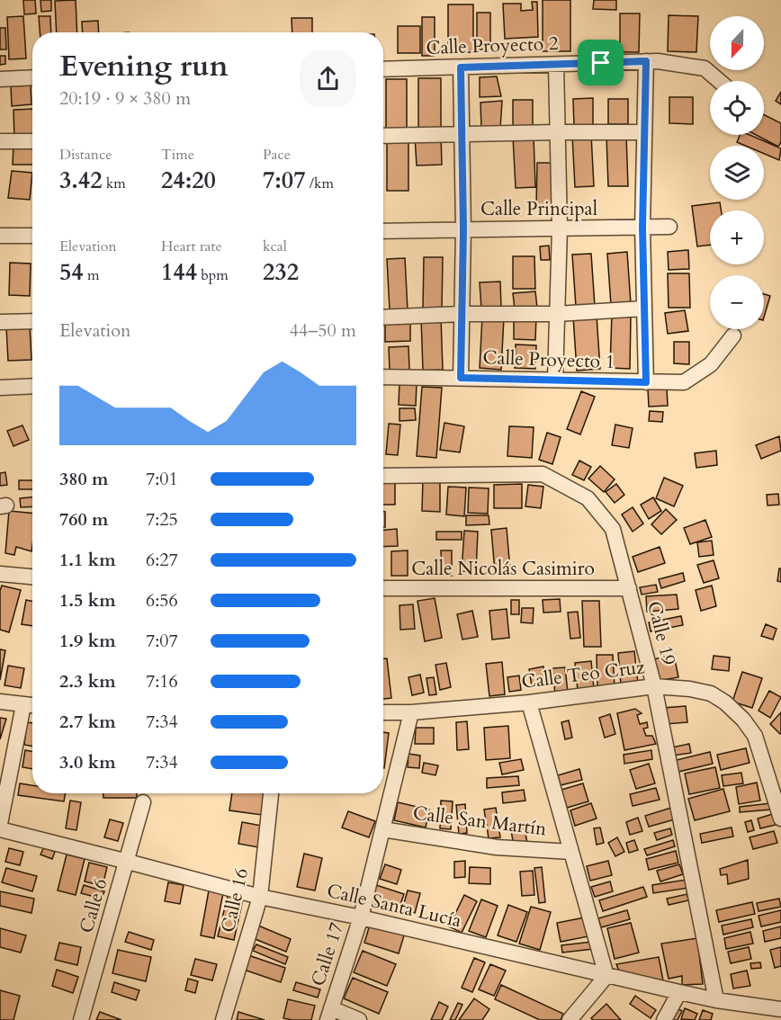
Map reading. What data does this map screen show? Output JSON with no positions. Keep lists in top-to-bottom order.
{
  "streets": {
    "street": [
      "Calle Proyecto 2",
      "Calle Principal",
      "Calle Proyecto 1",
      "Calle Nicolás Casimiro",
      "Calle 19",
      "Calle Teo Cruz",
      "Calle San Martín",
      "Calle 16",
      "Calle 6",
      "Calle Santa Lucía",
      "Calle 17"
    ]
  },
  "crossings": [
    ["Calle Nicolás Casimiro", "Calle 19"],
    ["Calle 19", "Calle Teo Cruz"],
    ["Calle 19", "Calle Santa Lucía"],
    ["Calle Teo Cruz", "Calle 17"],
    ["Calle San Martín", "Calle 17"],
    ["Calle 16", "Calle Santa Lucía"],
    ["Calle 6", "Calle Santa Lucía"],
    ["Calle Santa Lucía", "Calle 17"]
  ],
  "north": "bottom",
  "page": {
    "map_buttons": ["+", "−"],
    "heading": ["Evening run", "20:19 · 9 × 380 m"],
    "stats": [
      ["Distance", "3.42 km"],
      ["Time", "24:20"],
      ["Pace", "7:07 /km"],
      ["Elevation", "54 m"],
      ["Heart rate", "144 bpm"],
      ["kcal", "232"]
    ],
    "chart": ["Elevation", "44–50 m"],
    "list": [
      {
        "name": "380 m",
        "note": "7:01"
      },
      {
        "name": "760 m",
        "note": "7:25"
      },
      {
        "name": "1.1 km",
        "note": "6:27"
      },
      {
        "name": "1.5 km",
        "note": "6:56"
      },
      {
        "name": "1.9 km",
        "note": "7:07"
      },
      {
        "name": "2.3 km",
        "note": "7:16"
      },
      {
        "name": "2.7 km",
        "note": "7:34"
      },
      {
        "name": "3.0 km",
        "note": "7:34"
      }
    ]
  }
}
